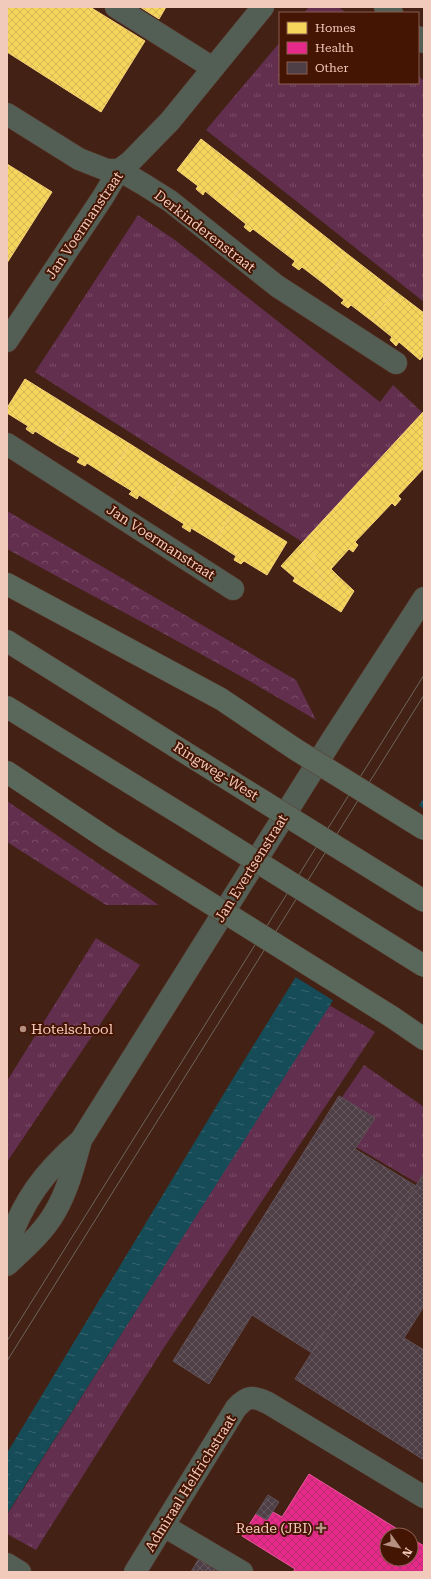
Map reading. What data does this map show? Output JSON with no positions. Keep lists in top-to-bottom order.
{
  "streets": {
    "highway": ["Ringweg-West"],
    "street": [
      "Jan Voermanstraat",
      "Derkinderenstraat",
      "Jan Evertsenstraat",
      "Admiraal Helfrichstraat"
    ]
  },
  "crossings": [
    ["Jan Voermanstraat", "Derkinderenstraat"]
  ],
  "places": {
    "other": ["Hotelschool"],
    "health": ["Reade (JBI)"]
  },
  "legend": ["Homes", "Health", "Other"],
  "north": "bottom right"
}
